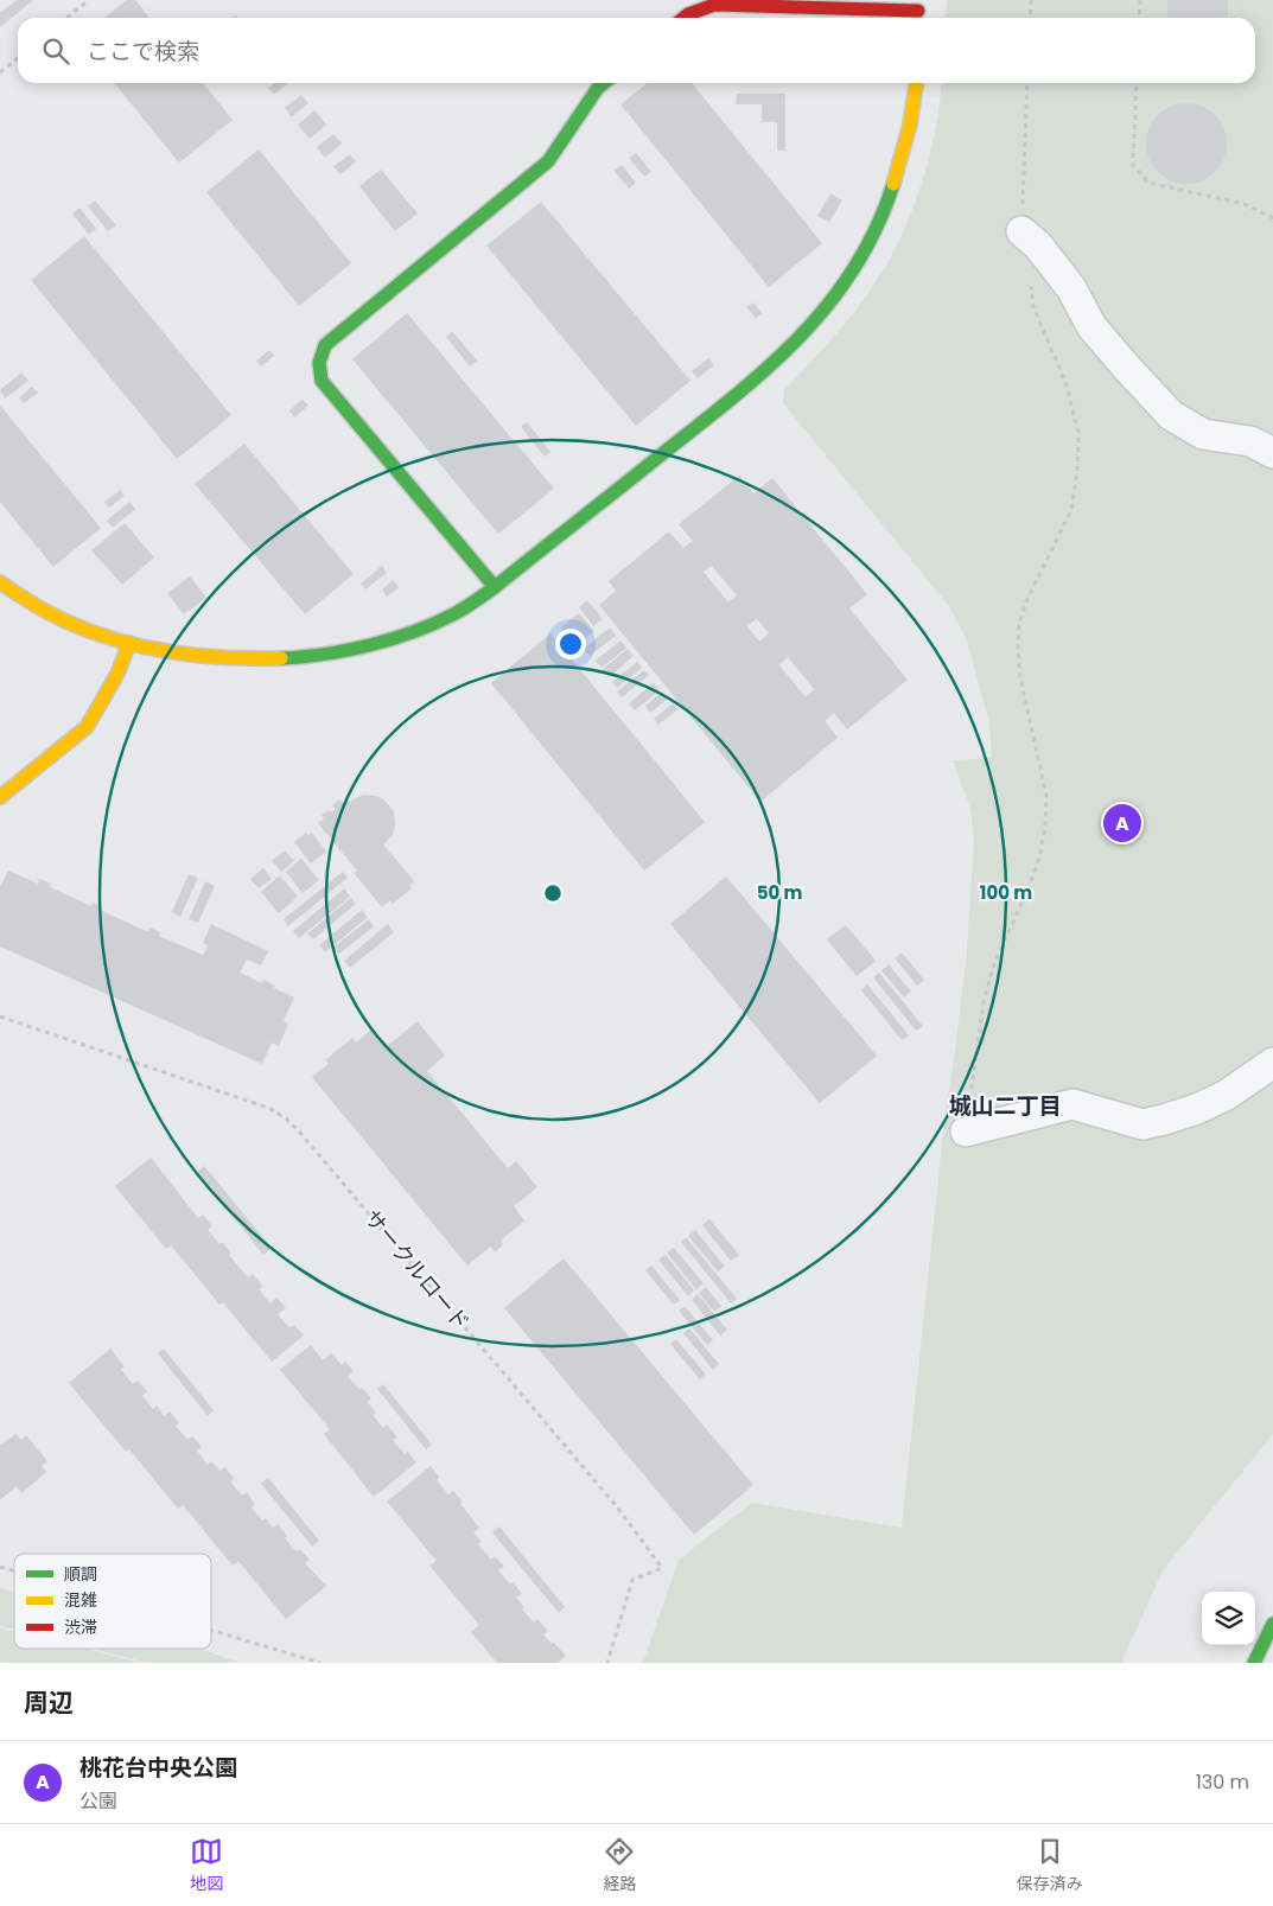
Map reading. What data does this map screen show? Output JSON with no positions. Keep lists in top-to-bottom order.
{
  "streets": {
    "path": ["サークルロード"]
  },
  "districts": ["城山二丁目"],
  "legend": ["順調", "混雑", "渋滞"],
  "page": {
    "search": "ここで検索",
    "pins": "A",
    "heading": "周辺",
    "list": [
      {
        "mark": "A",
        "name": "桃花台中央公園",
        "note": "公園",
        "value": "130 m"
      }
    ],
    "nav": ["地図", "経路", "保存済み"]
  },
  "rings": ["50 m", "100 m"]
}
